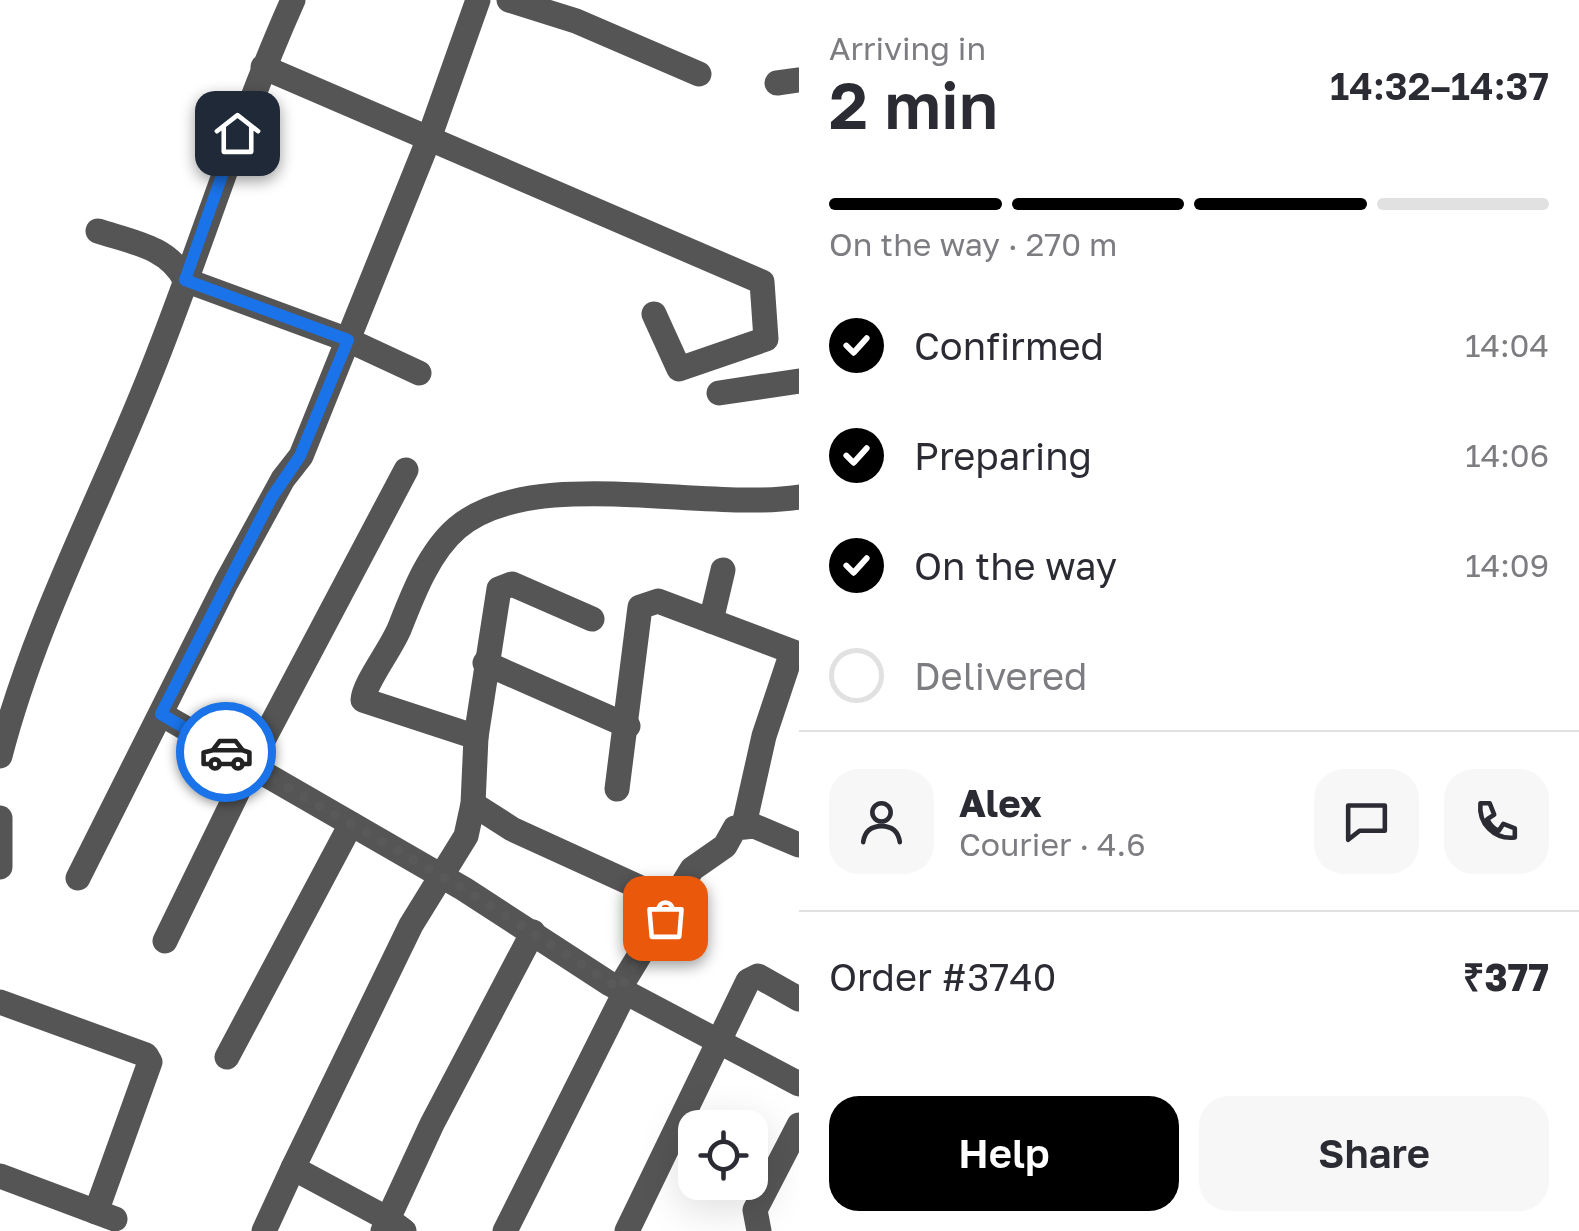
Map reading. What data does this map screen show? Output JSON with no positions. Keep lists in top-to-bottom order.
{
  "page": {
    "heading": ["2 min", "Arriving in", "14:32–14:37"],
    "panel": [
      "Alex",
      "Courier · 4.6",
      "Order #3740",
      "₹377"
    ],
    "bar": "On the way · 270 m",
    "list": [
      ["Confirmed", "14:04"],
      ["Preparing", "14:06"],
      ["On the way", "14:09"],
      "Delivered"
    ],
    "buttons": ["Help", "Share"]
  }
}
